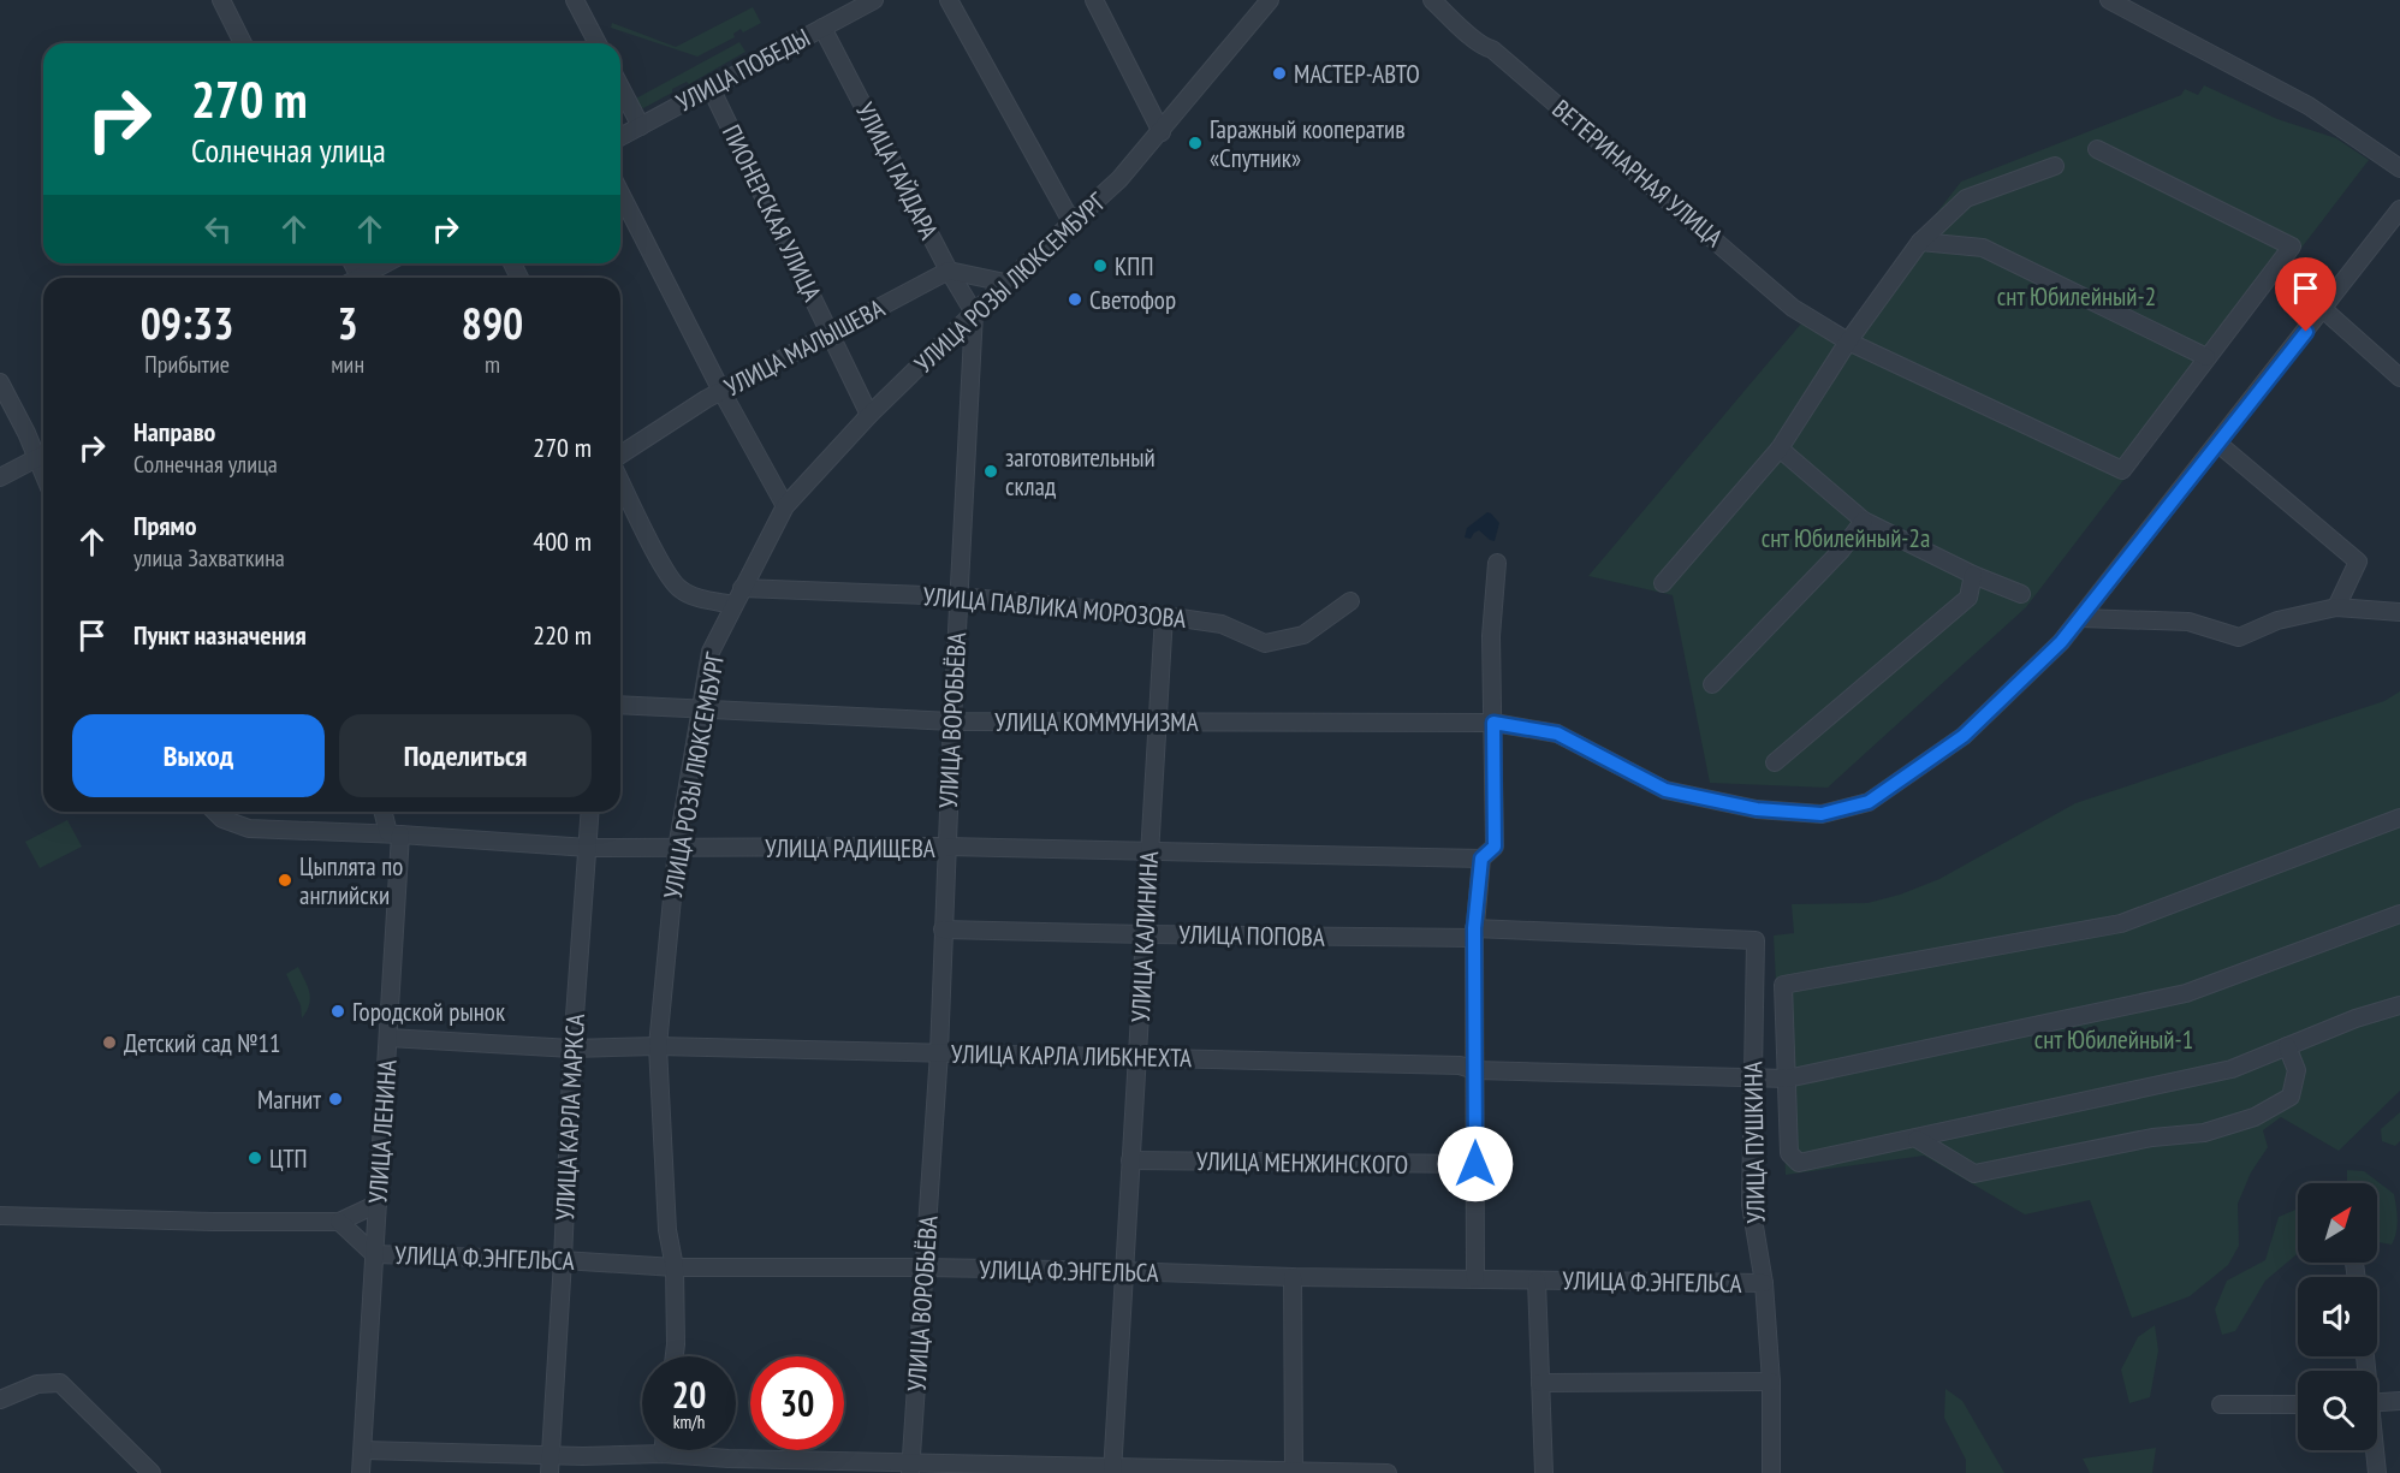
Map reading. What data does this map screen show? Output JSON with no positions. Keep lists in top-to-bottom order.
{
  "streets": {
    "street": [
      "УЛИЦА ПОБЕДЫ",
      "УЛИЦА ГАЙДАРА",
      "ВЕТЕРИНАРНАЯ УЛИЦА",
      "ПИОНЕРСКАЯ УЛИЦА",
      "УЛИЦА РОЗЫ ЛЮКСЕМБУРГ",
      "УЛИЦА МАЛЫШЕВА",
      "УЛИЦА ПАВЛИКА МОРОЗОВА",
      "УЛИЦА ВОРОБЬЁВА",
      "УЛИЦА КОММУНИЗМА",
      "УЛИЦА РАДИЩЕВА",
      "УЛИЦА ПОПОВА",
      "УЛИЦА КАЛИНИНА",
      "УЛИЦА КАРЛА ЛИБКНЕХТА",
      "УЛИЦА КАРЛА МАРКСА",
      "УЛИЦА ЛЕНИНА",
      "УЛИЦА ПУШКИНА",
      "УЛИЦА МЕНЖИНСКОГО",
      "УЛИЦА Ф.ЭНГЕЛЬСА"
    ]
  },
  "crossings": [
    ["УЛИЦА ПОБЕДЫ", "УЛИЦА ГАЙДАРА"],
    ["УЛИЦА ПОБЕДЫ", "ПИОНЕРСКАЯ УЛИЦА"],
    ["УЛИЦА ГАЙДАРА", "УЛИЦА РОЗЫ ЛЮКСЕМБУРГ"],
    ["УЛИЦА ГАЙДАРА", "УЛИЦА МАЛЫШЕВА"],
    ["УЛИЦА ГАЙДАРА", "УЛИЦА ВОРОБЬЁВА"],
    ["ПИОНЕРСКАЯ УЛИЦА", "УЛИЦА РОЗЫ ЛЮКСЕМБУРГ"],
    ["ПИОНЕРСКАЯ УЛИЦА", "УЛИЦА МАЛЫШЕВА"],
    ["УЛИЦА РОЗЫ ЛЮКСЕМБУРГ", "УЛИЦА ПАВЛИКА МОРОЗОВА"],
    ["УЛИЦА РОЗЫ ЛЮКСЕМБУРГ", "УЛИЦА ВОРОБЬЁВА"],
    ["УЛИЦА РОЗЫ ЛЮКСЕМБУРГ", "УЛИЦА КОММУНИЗМА"],
    ["УЛИЦА РОЗЫ ЛЮКСЕМБУРГ", "УЛИЦА РАДИЩЕВА"],
    ["УЛИЦА РОЗЫ ЛЮКСЕМБУРГ", "УЛИЦА КАРЛА ЛИБКНЕХТА"],
    ["УЛИЦА РОЗЫ ЛЮКСЕМБУРГ", "УЛИЦА Ф.ЭНГЕЛЬСА"],
    ["УЛИЦА ПАВЛИКА МОРОЗОВА", "УЛИЦА ВОРОБЬЁВА"],
    ["УЛИЦА ПАВЛИКА МОРОЗОВА", "УЛИЦА КАЛИНИНА"],
    ["УЛИЦА ВОРОБЬЁВА", "УЛИЦА КОММУНИЗМА"],
    ["УЛИЦА ВОРОБЬЁВА", "УЛИЦА РАДИЩЕВА"],
    ["УЛИЦА ВОРОБЬЁВА", "УЛИЦА ПОПОВА"],
    ["УЛИЦА ВОРОБЬЁВА", "УЛИЦА КАРЛА ЛИБКНЕХТА"],
    ["УЛИЦА ВОРОБЬЁВА", "УЛИЦА Ф.ЭНГЕЛЬСА"],
    ["УЛИЦА КОММУНИЗМА", "УЛИЦА КАЛИНИНА"],
    ["УЛИЦА РАДИЩЕВА", "УЛИЦА КАЛИНИНА"],
    ["УЛИЦА РАДИЩЕВА", "УЛИЦА КАРЛА МАРКСА"],
    ["УЛИЦА РАДИЩЕВА", "УЛИЦА ЛЕНИНА"],
    ["УЛИЦА ПОПОВА", "УЛИЦА КАЛИНИНА"],
    ["УЛИЦА ПОПОВА", "УЛИЦА ПУШКИНА"],
    ["УЛИЦА КАЛИНИНА", "УЛИЦА КАРЛА ЛИБКНЕХТА"],
    ["УЛИЦА КАЛИНИНА", "УЛИЦА МЕНЖИНСКОГО"],
    ["УЛИЦА КАЛИНИНА", "УЛИЦА Ф.ЭНГЕЛЬСА"],
    ["УЛИЦА КАРЛА ЛИБКНЕХТА", "УЛИЦА КАРЛА МАРКСА"],
    ["УЛИЦА КАРЛА ЛИБКНЕХТА", "УЛИЦА ЛЕНИНА"],
    ["УЛИЦА КАРЛА ЛИБКНЕХТА", "УЛИЦА ПУШКИНА"],
    ["УЛИЦА КАРЛА МАРКСА", "УЛИЦА Ф.ЭНГЕЛЬСА"],
    ["УЛИЦА ЛЕНИНА", "УЛИЦА Ф.ЭНГЕЛЬСА"],
    ["УЛИЦА ПУШКИНА", "УЛИЦА Ф.ЭНГЕЛЬСА"]
  ],
  "parks": ["снт Юбилейный-2", "снт Юбилейный-2а", "снт Юбилейный-1"],
  "places": [
    "МАСТЕР-АВТО",
    "Гаражный кооператив «Спутник»",
    "КПП",
    "Светофор",
    "заготовительный склад",
    "Цыплята по английски",
    "Городской рынок",
    "Детский сад №11",
    "Магнит",
    "ЦТП"
  ],
  "north": "top right",
  "page": {
    "turn": ["270 m", "Солнечная улица"],
    "eta": [
      "09:33",
      "Прибытие",
      "3",
      "мин",
      "890",
      "m"
    ],
    "list": [
      {
        "name": "Направо",
        "note": "Солнечная улица",
        "value": "270 m"
      },
      {
        "name": "Прямо",
        "note": "улица Захваткина",
        "value": "400 m"
      },
      {
        "name": "Пункт назначения",
        "value": "220 m"
      }
    ],
    "buttons": ["Выход", "Поделиться"],
    "speed": "20 km/h",
    "limit": "30"
  }
}
